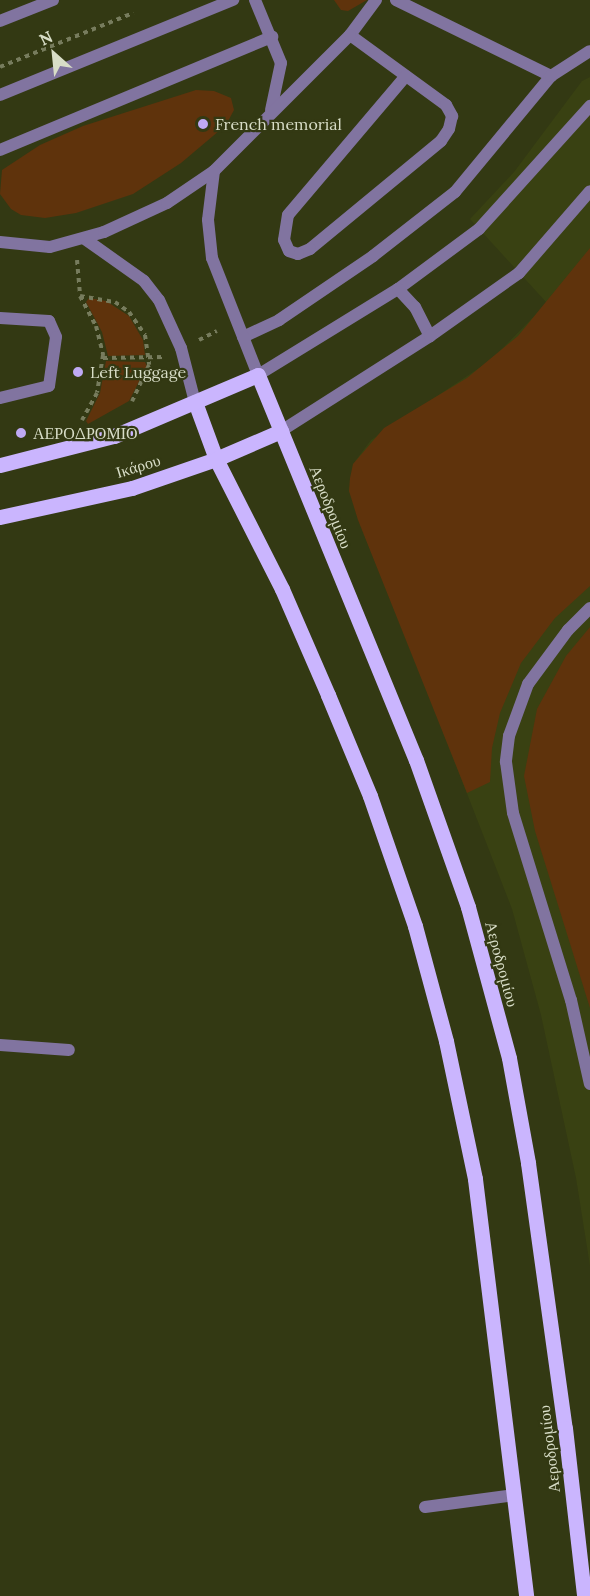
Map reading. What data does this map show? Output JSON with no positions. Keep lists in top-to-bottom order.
{
  "streets": {
    "main road": ["Ικάρου", "Αεροδρομίου"]
  },
  "crossings": [
    ["Ικάρου", "Αεροδρομίου"]
  ],
  "places": ["French memorial", "Left Luggage", "ΑΕΡΟΔΡΟΜΙΟ"],
  "north": "top left"
}
